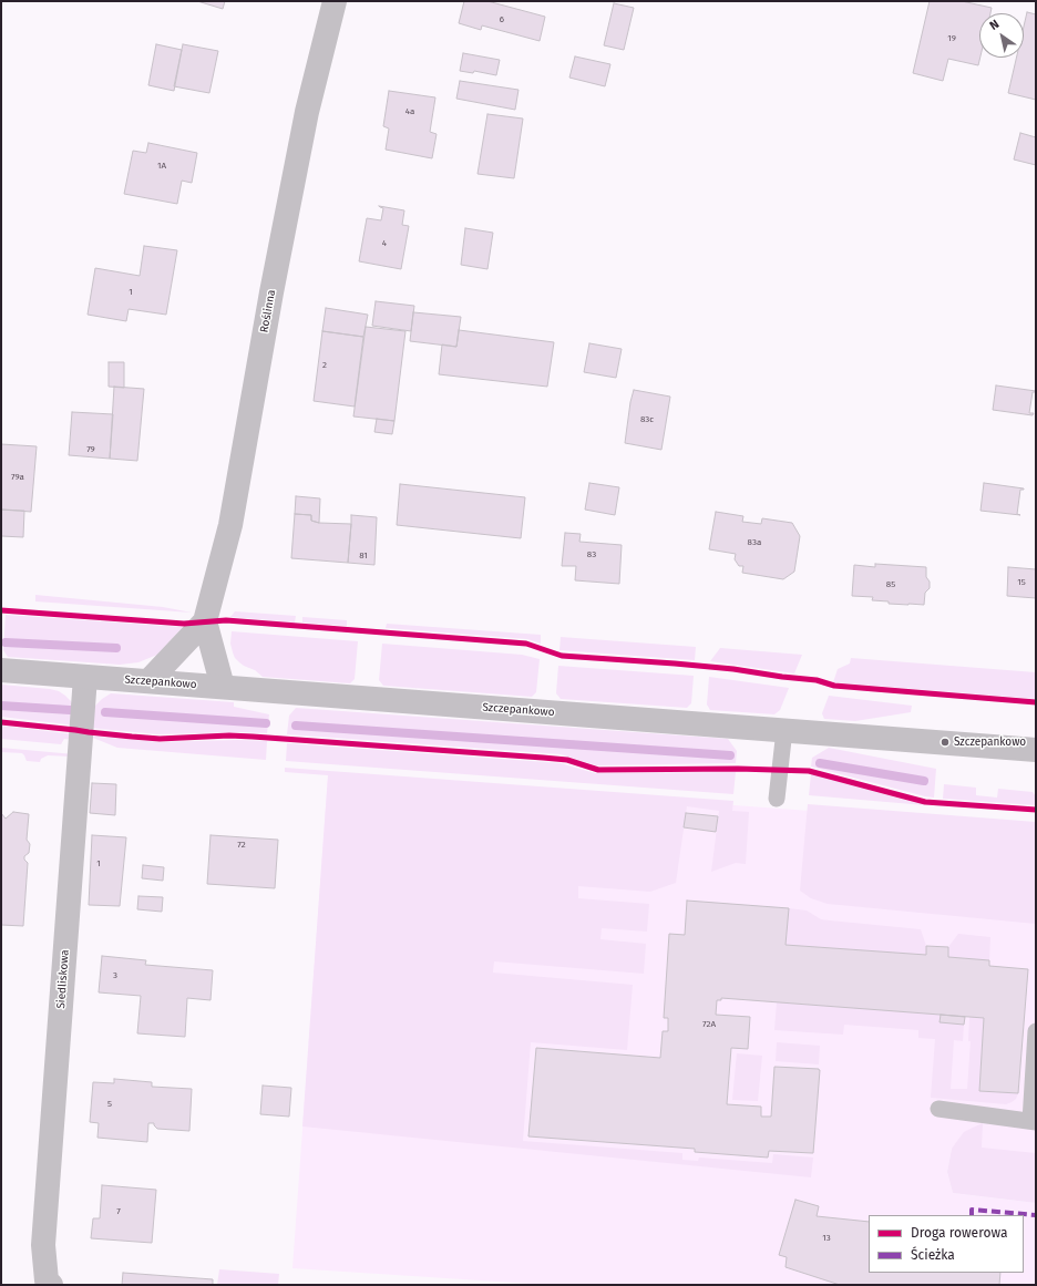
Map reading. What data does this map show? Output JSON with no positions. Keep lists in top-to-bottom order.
{
  "streets": {
    "street": ["Roślinna", "Szczepankowo", "Siedliskowa"]
  },
  "crossings": [
    ["Roślinna", "Szczepankowo"],
    ["Szczepankowo", "Siedliskowa"]
  ],
  "places": ["Szczepankowo"],
  "house_numbers": [
    "6",
    "19",
    "4a",
    "1A",
    "4",
    "1",
    "2",
    "83c",
    "79",
    "79a",
    "83a",
    "83",
    "81",
    "15",
    "85",
    "72",
    "1",
    "3",
    "72A",
    "5",
    "7",
    "13"
  ],
  "legend": ["Droga rowerowa", "Ścieżka"],
  "north": "top left"
}
